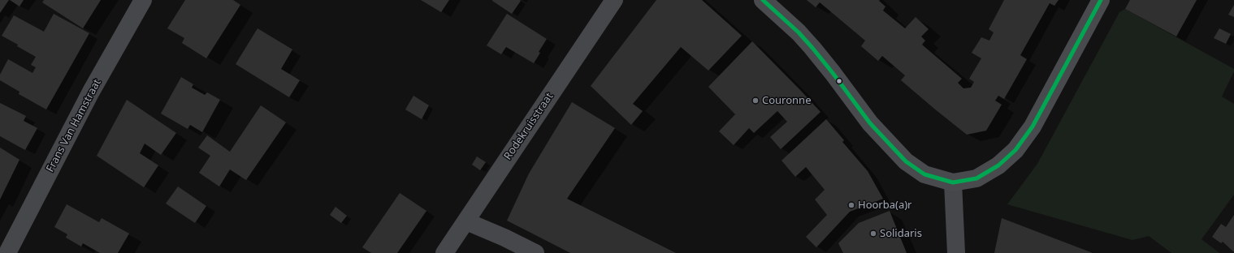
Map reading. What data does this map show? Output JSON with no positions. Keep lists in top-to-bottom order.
{
  "streets": {
    "street": ["Frans Van Hamstraat", "Rodekruisstraat"]
  },
  "places": ["Couronne", "Hoorba(a)r", "Solidaris"]
}
